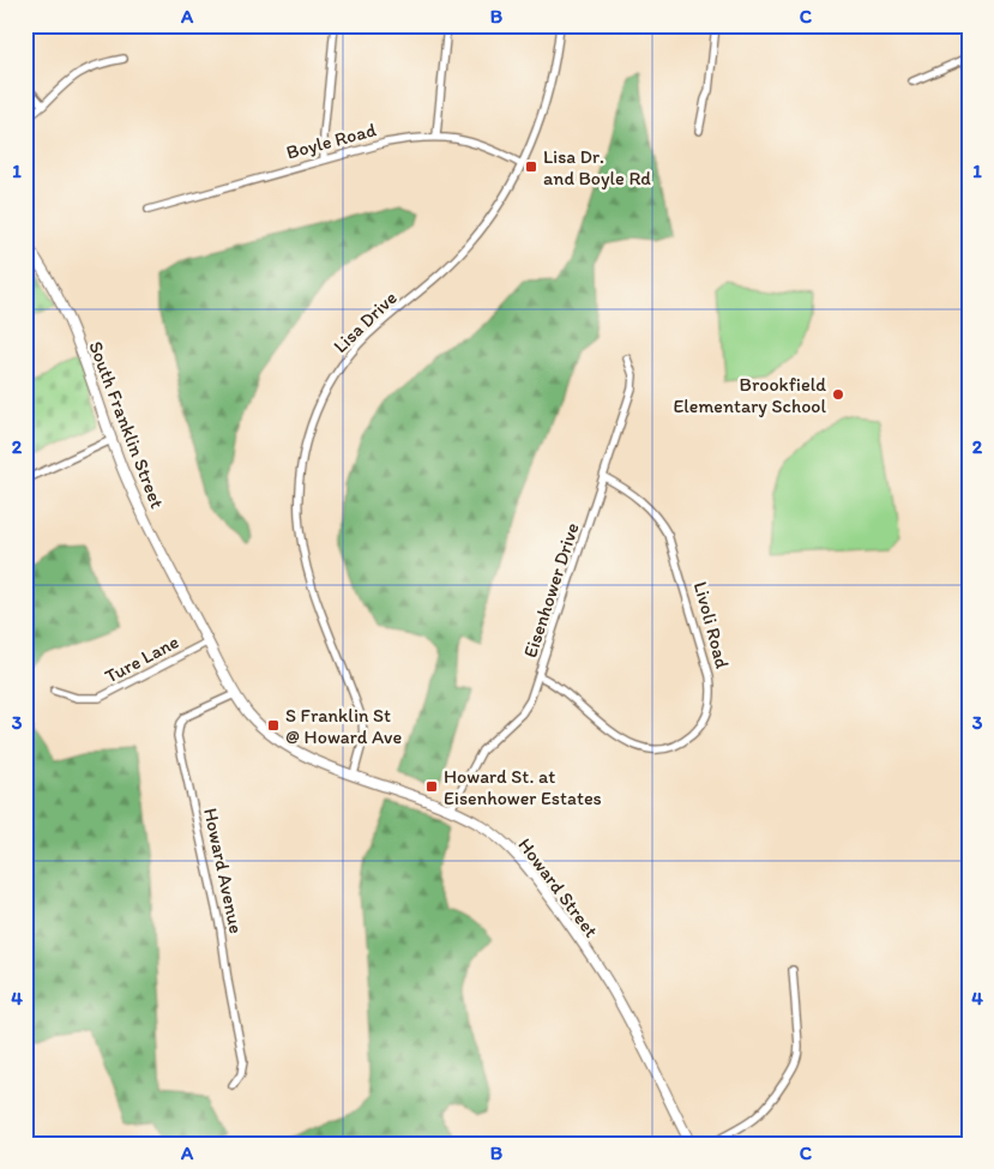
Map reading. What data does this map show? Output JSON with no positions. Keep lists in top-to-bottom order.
{
  "streets": {
    "main road": ["South Franklin Street", "Howard Street"],
    "street": [
      "Boyle Road",
      "Lisa Drive",
      "Eisenhower Drive",
      "Livoli Road",
      "Ture Lane",
      "Howard Avenue"
    ]
  },
  "crossings": [
    ["Boyle Road", "Lisa Drive"],
    ["Lisa Drive", "Howard Street"],
    ["South Franklin Street", "Ture Lane"],
    ["South Franklin Street", "Howard Avenue"],
    ["South Franklin Street", "Howard Street"],
    ["Eisenhower Drive", "Livoli Road"],
    ["Eisenhower Drive", "Howard Street"]
  ],
  "places": {
    "transit": ["Lisa Dr. and Boyle Rd", "S Franklin St @ Howard Ave", "Howard St. at Eisenhower Estates"],
    "other": ["Brookfield Elementary School"]
  },
  "grid": {
    "columns": ["A", "B", "C"],
    "rows": [
      "1",
      "2",
      "3",
      "4"
    ]
  }
}
